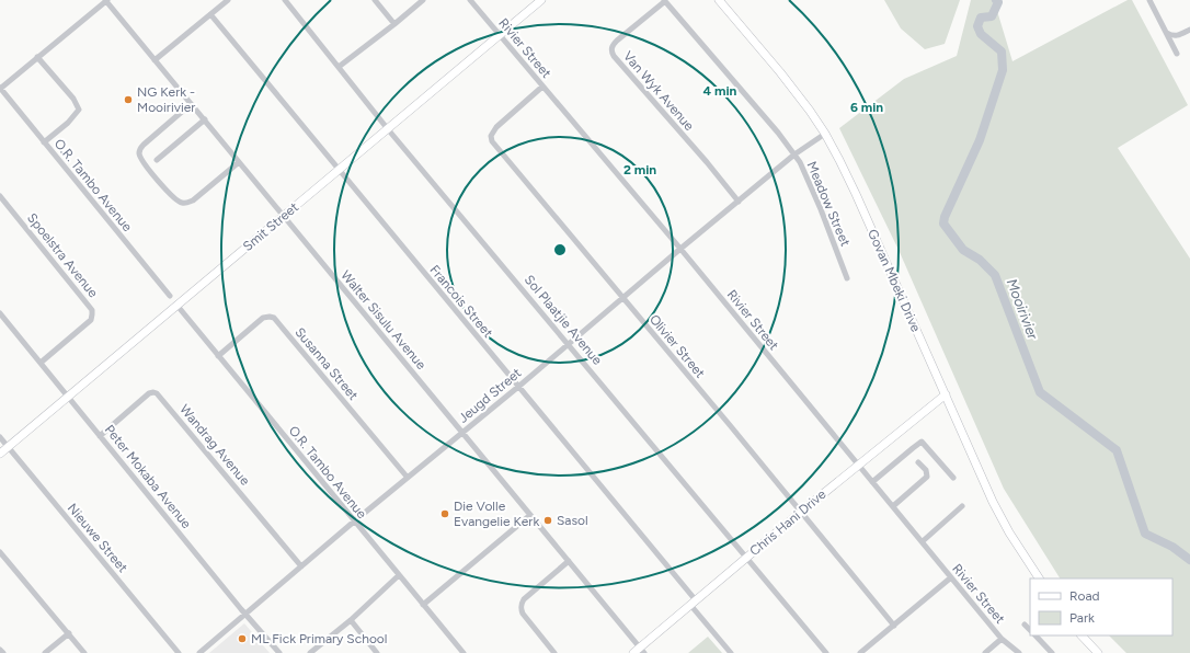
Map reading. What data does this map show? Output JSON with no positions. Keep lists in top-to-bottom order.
{
  "streets": {
    "street": [
      "Rivier Street",
      "Van Wyk Avenue",
      "O.R. Tambo Avenue",
      "Meadow Street",
      "Smit Street",
      "Spoelstra Avenue",
      "Govan Mbeki Drive",
      "Francois Street",
      "Walter Sisulu Avenue",
      "Sol Plaatjie Avenue",
      "Olivier Street",
      "Susanna Street",
      "Jeugd Street",
      "Wandrag Avenue",
      "Peter Mokaba Avenue",
      "Chris Hani Drive",
      "Nieuwe Street"
    ]
  },
  "crossings": [
    ["Rivier Street", "Smit Street"],
    ["Rivier Street", "Olivier Street"],
    ["Rivier Street", "Jeugd Street"],
    ["Rivier Street", "Chris Hani Drive"],
    ["Van Wyk Avenue", "Meadow Street"],
    ["Van Wyk Avenue", "Jeugd Street"],
    ["O.R. Tambo Avenue", "Smit Street"],
    ["O.R. Tambo Avenue", "Susanna Street"],
    ["O.R. Tambo Avenue", "Jeugd Street"],
    ["Meadow Street", "Jeugd Street"],
    ["Smit Street", "Francois Street"],
    ["Smit Street", "Walter Sisulu Avenue"],
    ["Smit Street", "Sol Plaatjie Avenue"],
    ["Smit Street", "Peter Mokaba Avenue"],
    ["Smit Street", "Nieuwe Street"],
    ["Spoelstra Avenue", "Peter Mokaba Avenue"],
    ["Govan Mbeki Drive", "Jeugd Street"],
    ["Govan Mbeki Drive", "Chris Hani Drive"],
    ["Francois Street", "Jeugd Street"],
    ["Francois Street", "Chris Hani Drive"],
    ["Walter Sisulu Avenue", "Jeugd Street"],
    ["Walter Sisulu Avenue", "Chris Hani Drive"],
    ["Sol Plaatjie Avenue", "Jeugd Street"],
    ["Sol Plaatjie Avenue", "Chris Hani Drive"],
    ["Olivier Street", "Jeugd Street"],
    ["Olivier Street", "Chris Hani Drive"],
    ["Susanna Street", "Jeugd Street"],
    ["Jeugd Street", "Wandrag Avenue"],
    ["Jeugd Street", "Peter Mokaba Avenue"],
    ["Wandrag Avenue", "Peter Mokaba Avenue"]
  ],
  "water": ["Mooirivier"],
  "places": [
    "NG Kerk - Mooirivier",
    "Die Volle Evangelie Kerk",
    "Sasol",
    "ML Fick Primary School"
  ],
  "legend": ["Road", "Park"],
  "rings": ["4 min", "6 min", "2 min"]
}
